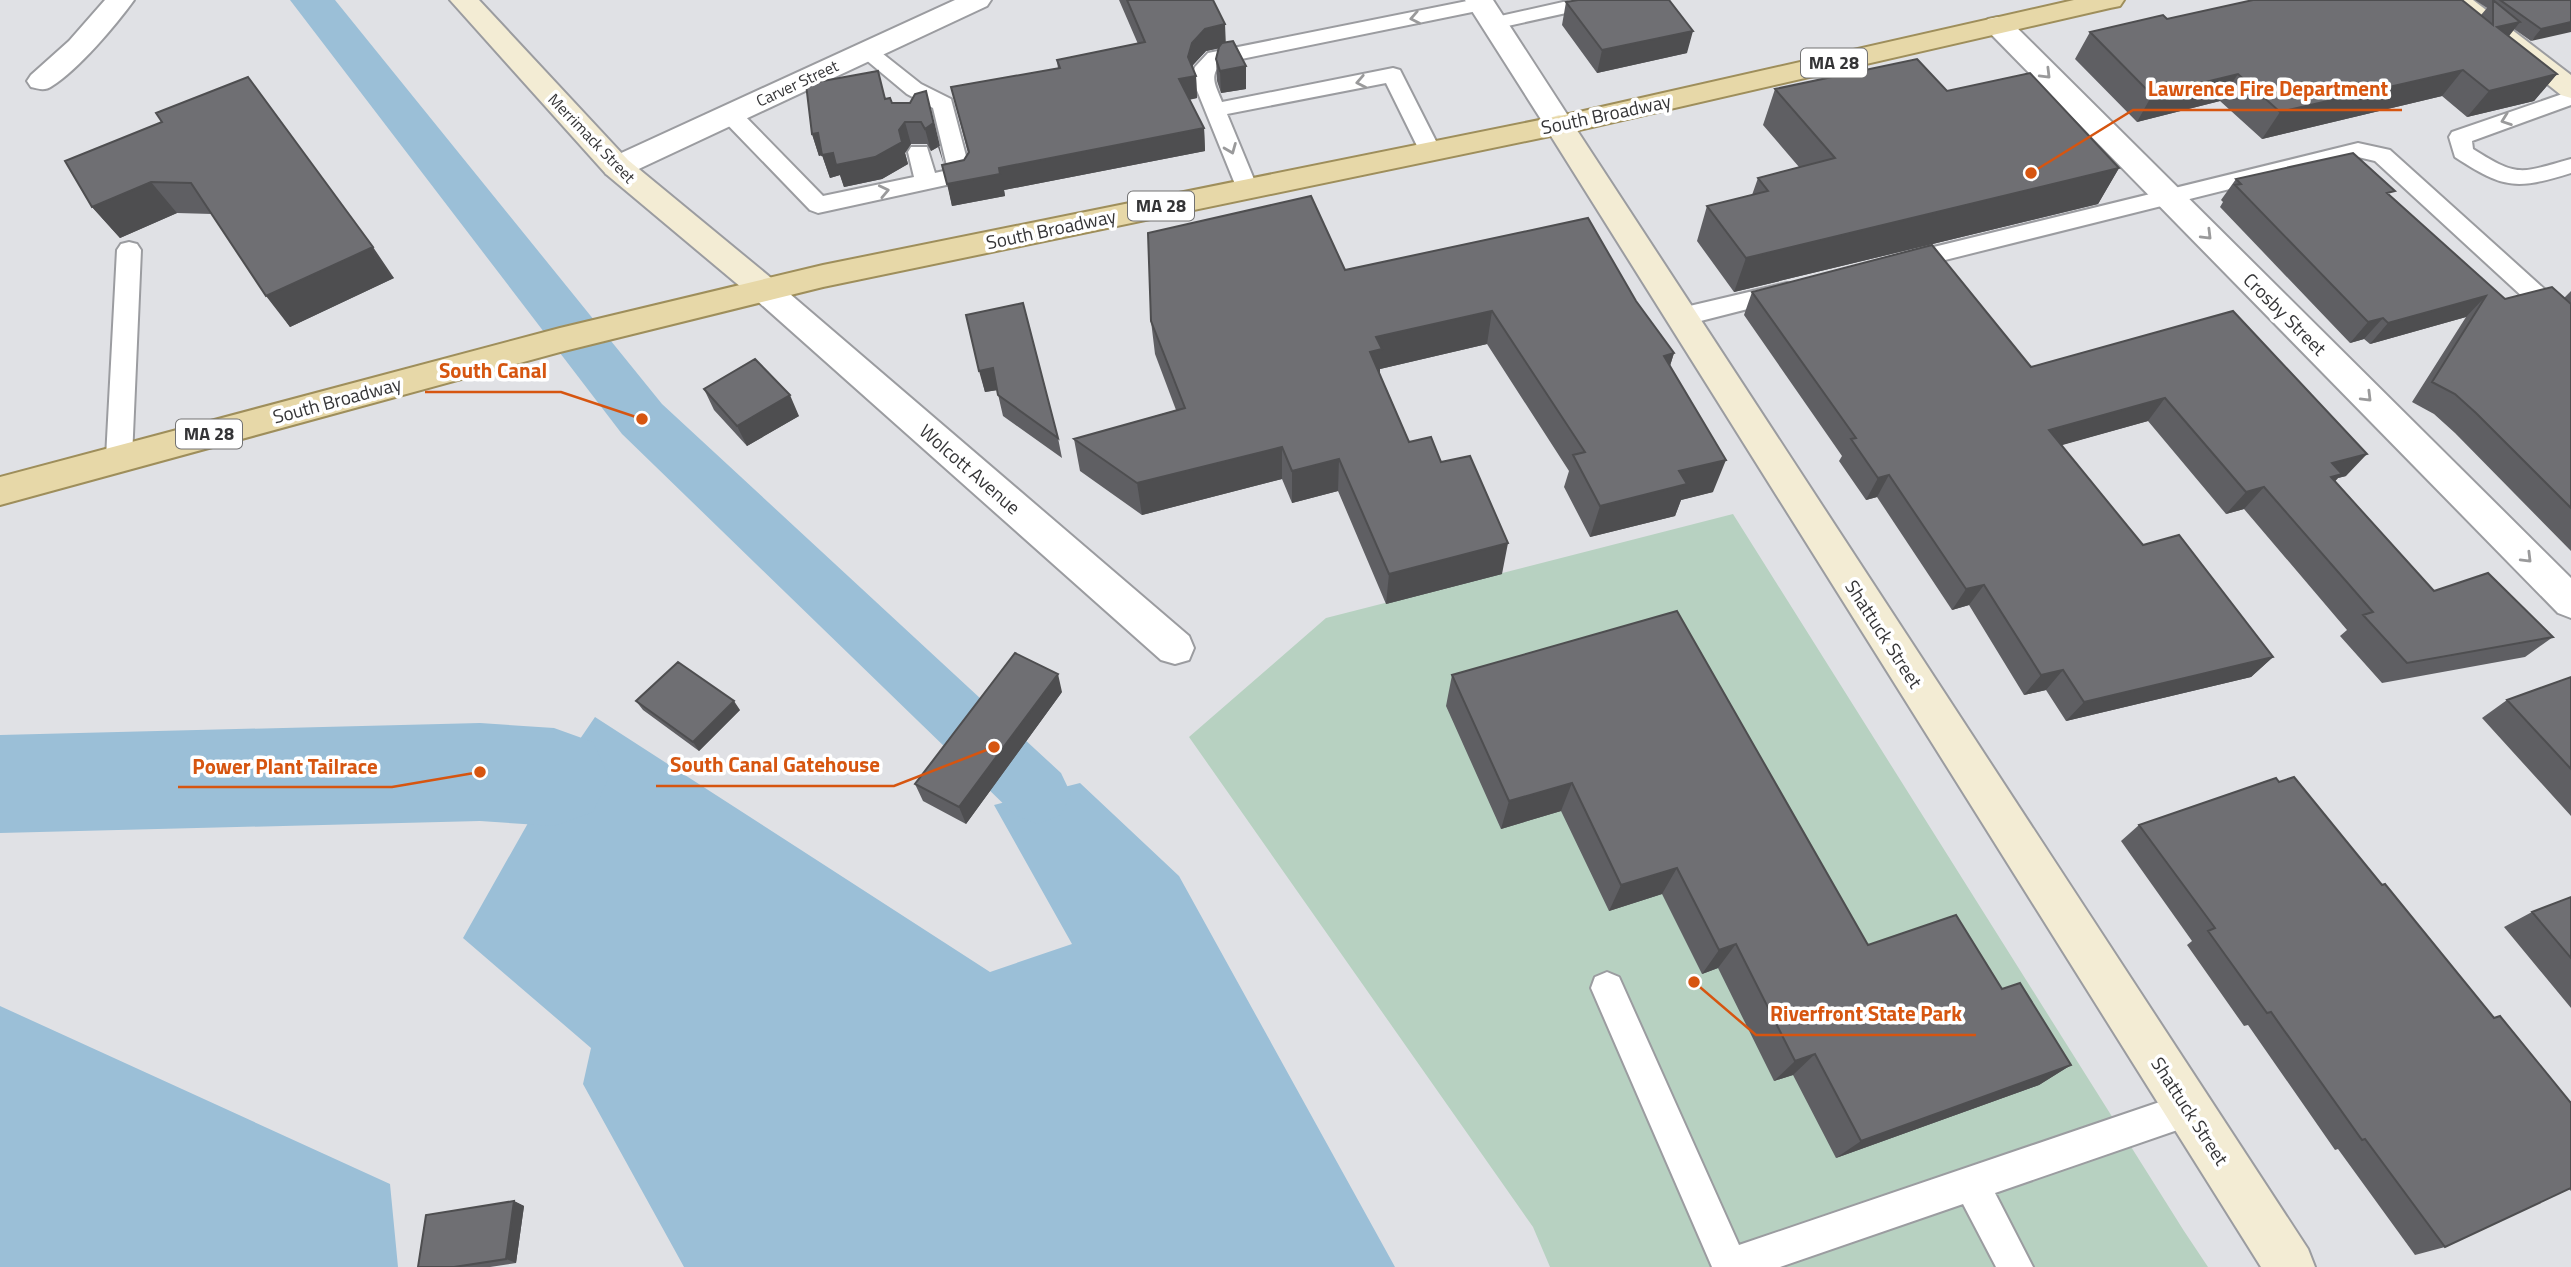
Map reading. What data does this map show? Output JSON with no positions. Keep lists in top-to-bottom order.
{
  "streets": {
    "main road": [
      "MA 28",
      "South Broadway",
      "Merrimack Street",
      "Shattuck Street"
    ],
    "street": ["Carver Street", "Crosby Street", "Wolcott Avenue"]
  },
  "crossings": [
    ["Carver Street", "Merrimack Street"],
    ["South Broadway", "Merrimack Street"],
    ["South Broadway", "Crosby Street"],
    ["South Broadway", "Wolcott Avenue"],
    ["South Broadway", "Shattuck Street"],
    ["Merrimack Street", "Wolcott Avenue"]
  ],
  "one_way": ["Crosby Street"],
  "places": [
    "Lawrence Fire Department",
    "South Canal",
    "South Canal Gatehouse",
    "Power Plant Tailrace",
    "Riverfront State Park"
  ]
}
